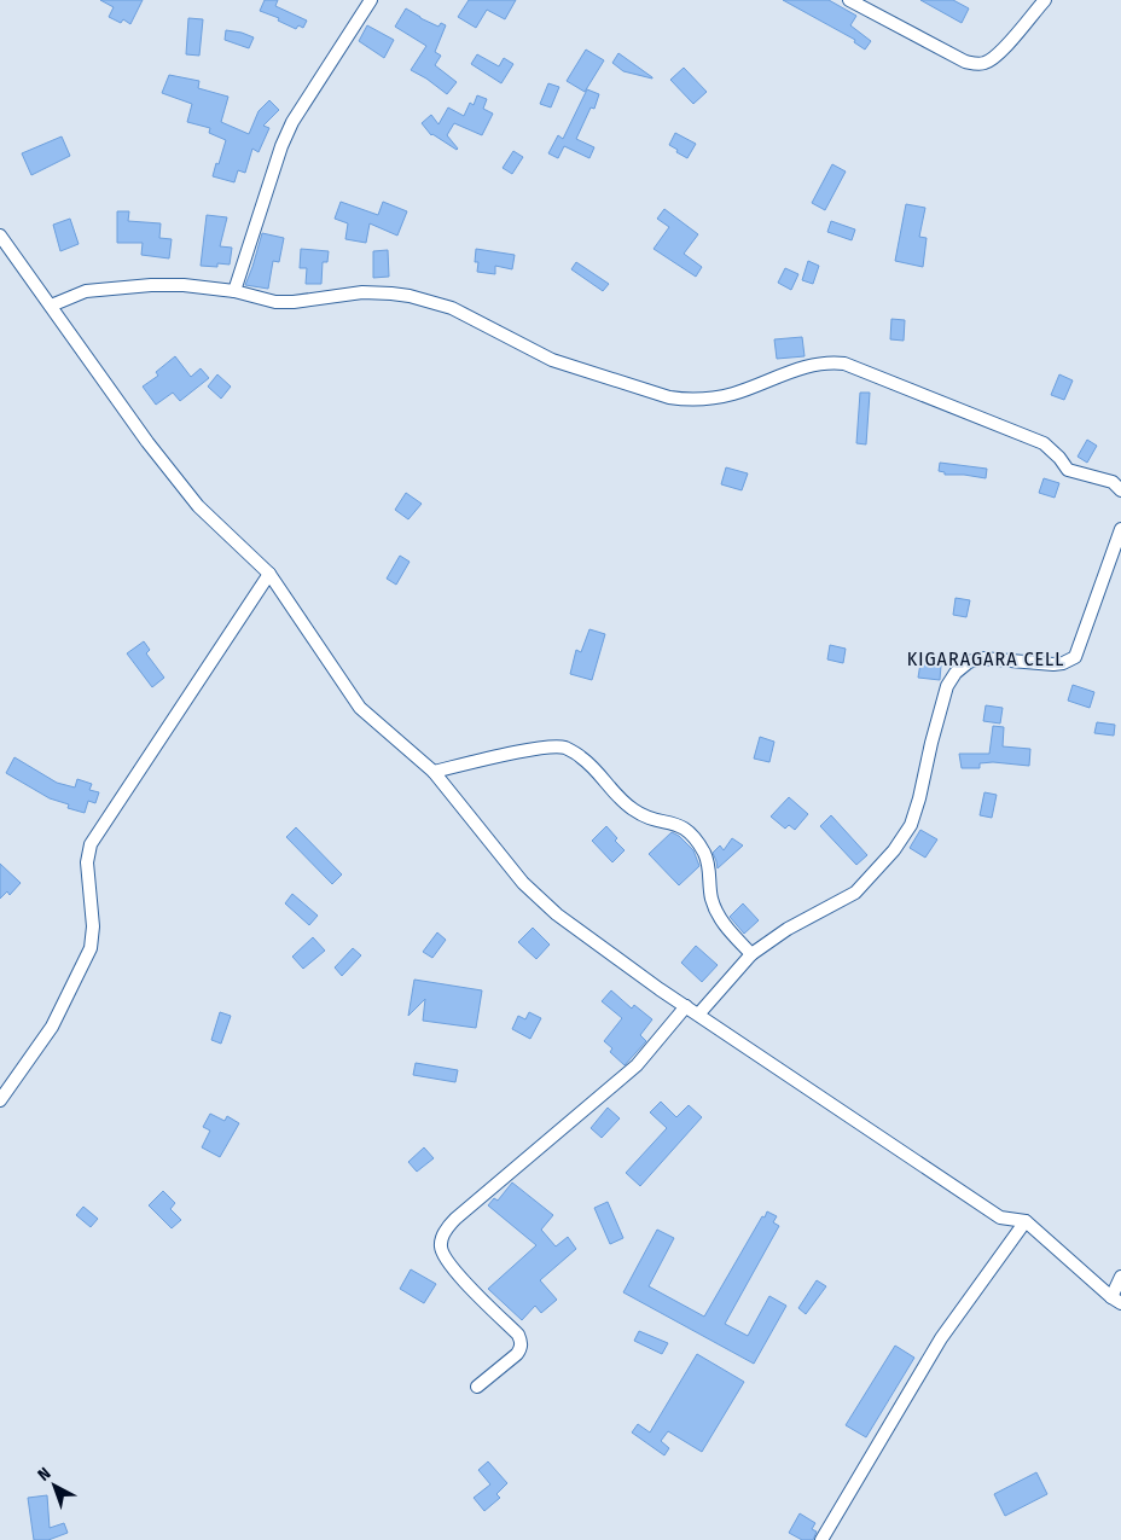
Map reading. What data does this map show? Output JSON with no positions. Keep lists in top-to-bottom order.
{
  "districts": ["KIGARAGARA CELL"],
  "north": "top left"
}
